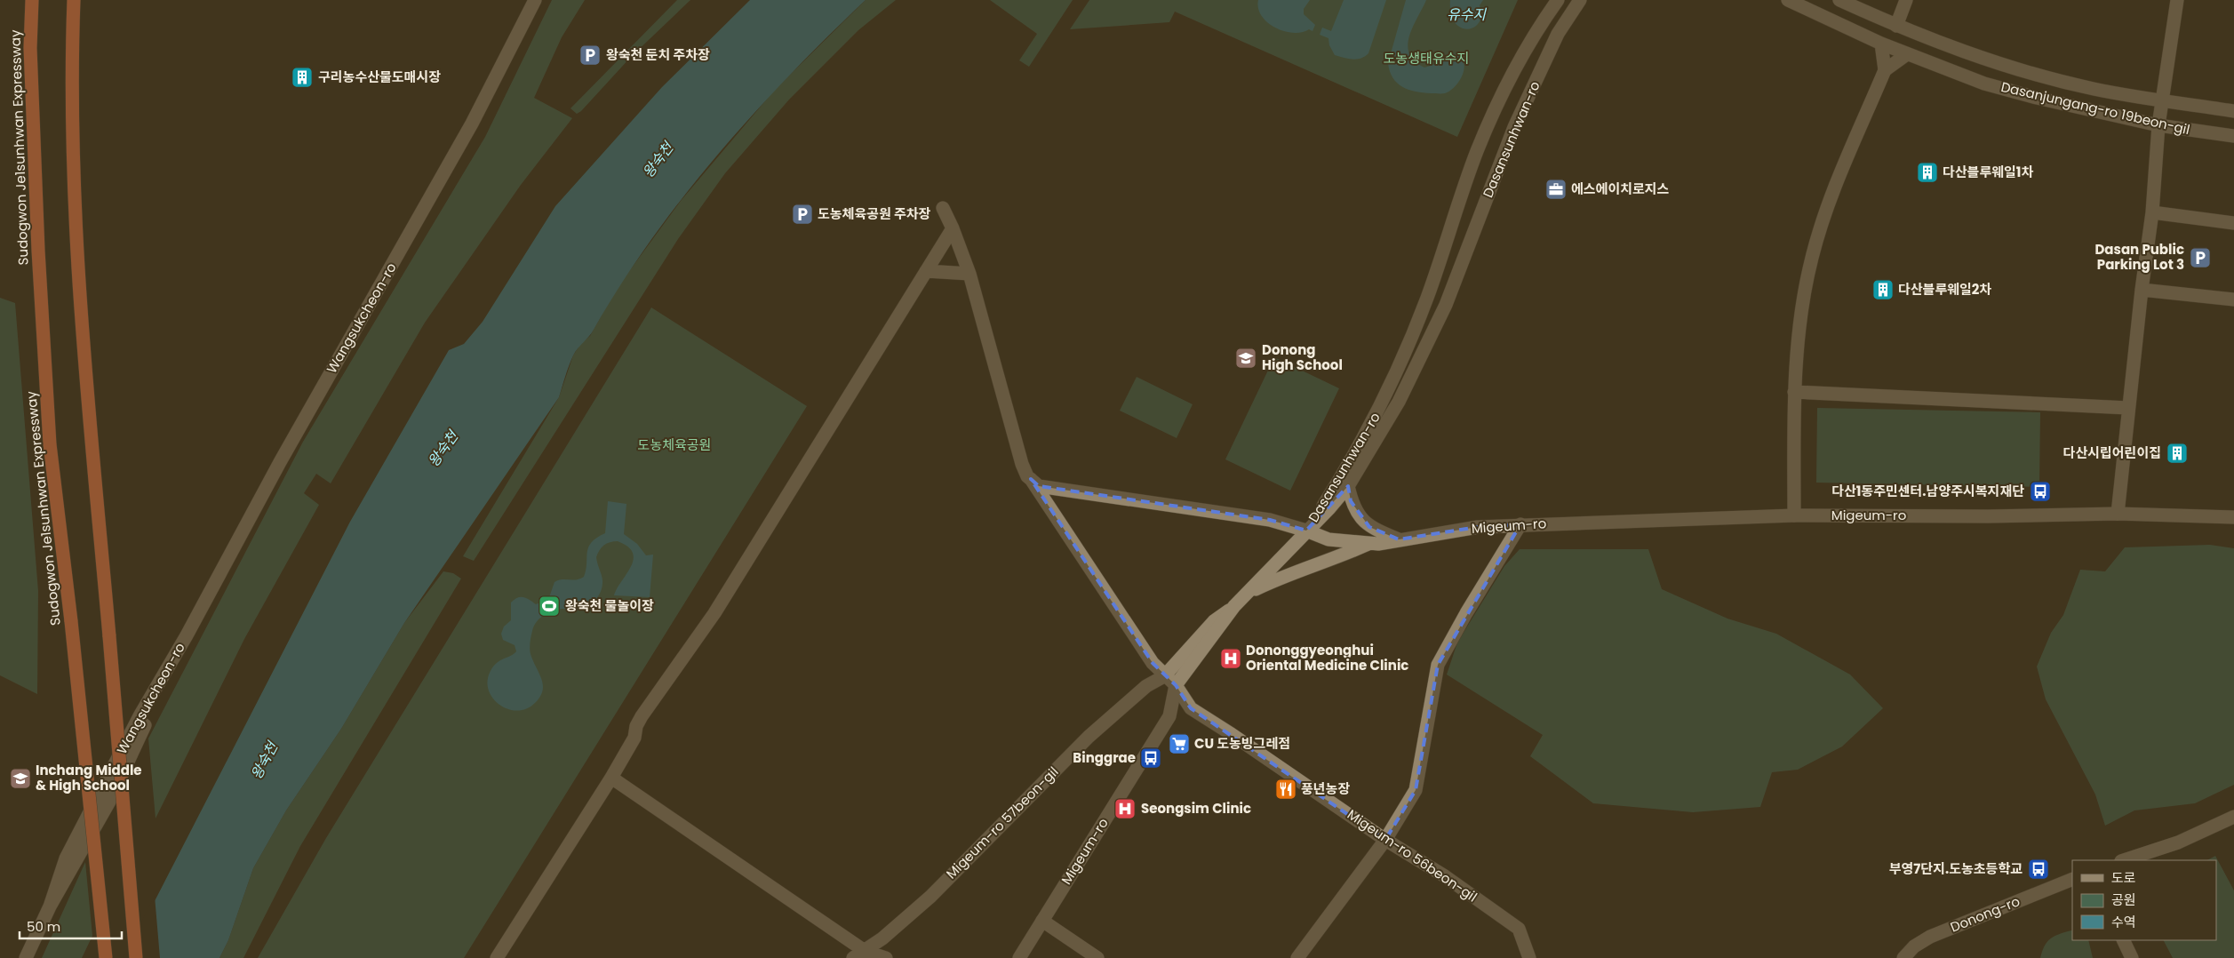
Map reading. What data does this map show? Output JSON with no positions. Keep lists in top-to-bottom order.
{
  "streets": {
    "highway": ["Sudogwon Je1sunhwan Expressway"],
    "street": [
      "Dasanjungang-ro 19beon-gil",
      "Dasansunhwan-ro",
      "Wangsukcheon-ro",
      "Migeum-ro",
      "Migeum-ro 57beon-gil",
      "Migeum-ro 56beon-gil",
      "Donong-ro"
    ]
  },
  "crossings": [
    ["Dasansunhwan-ro", "Migeum-ro"],
    ["Migeum-ro", "Migeum-ro 57beon-gil"],
    ["Migeum-ro", "Migeum-ro 56beon-gil"]
  ],
  "water": ["유수지", "왕숙천"],
  "parks": ["도농생태유수지", "도농체육공원"],
  "places": {
    "parking": ["왕숙천 둔치 주차장", "도농체육공원 주차장", "Dasan Public Parking Lot 3"],
    "building": [
      "구리농수산물도매시장",
      "다산블루웨일1차",
      "다산블루웨일2차",
      "다산시립어린이집"
    ],
    "office": ["에스에이치로지스"],
    "school or university": ["Donong High School", "Inchang Middle & High School"],
    "bus stop": ["다산1동주민센터.남양주시복지재단", "Binggrae", "부영7단지.도농초등학교"],
    "sports": ["왕숙천 물놀이장"],
    "hospital": ["Dononggyeonghui Oriental Medicine Clinic", "Seongsim Clinic"],
    "supermarket": ["CU 도농빙그레점"],
    "restaurant": ["풍년농장"]
  },
  "legend": ["도로", "공원", "수역"],
  "scale_bar": "50 m"
}
